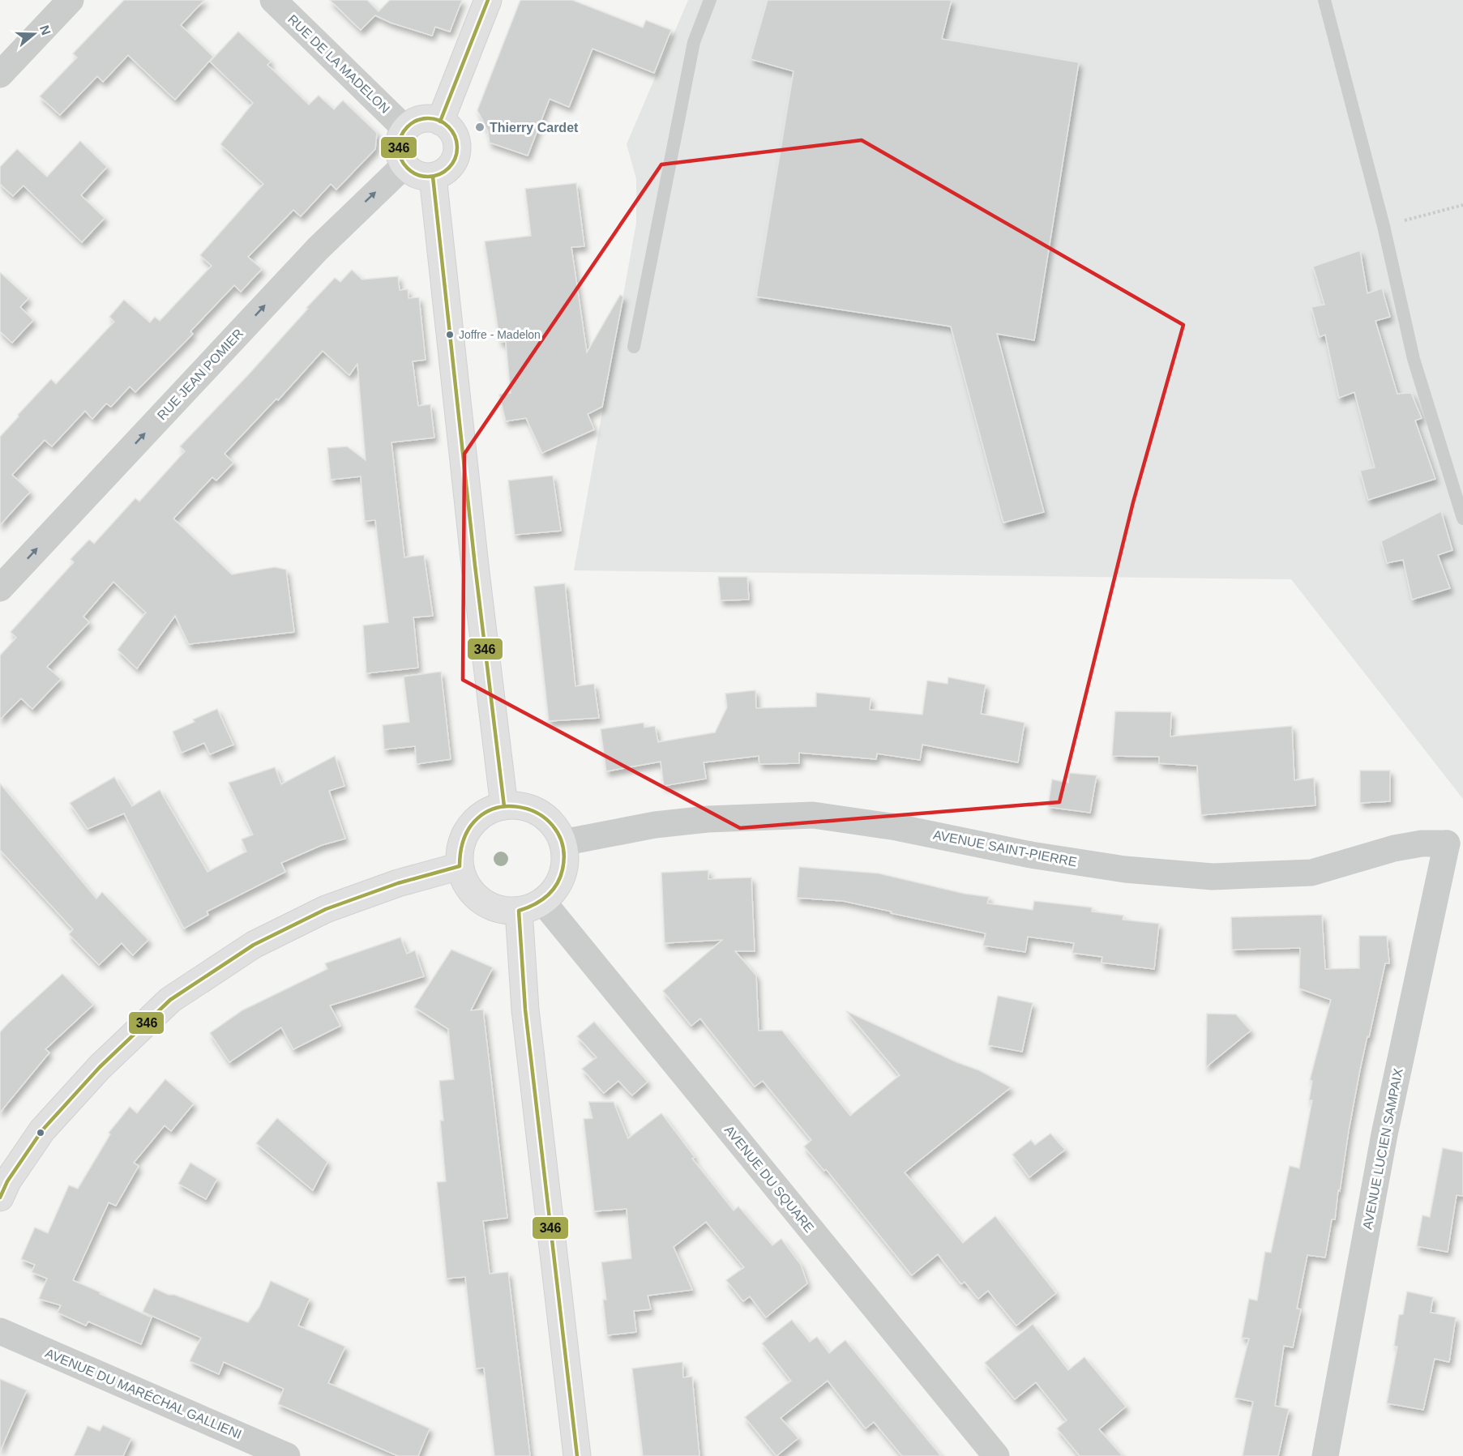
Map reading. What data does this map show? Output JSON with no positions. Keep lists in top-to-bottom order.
{
  "streets": {
    "street": [
      "RUE DE LA MADELON",
      "RUE JEAN POMIER",
      "AVENUE SAINT-PIERRE",
      "AVENUE LUCIEN SAMPAIX",
      "AVENUE DU SQUARE",
      "AVENUE DU MARÉCHAL GALLIENI"
    ]
  },
  "crossings": [
    ["RUE DE LA MADELON", "RUE JEAN POMIER"],
    ["AVENUE SAINT-PIERRE", "AVENUE LUCIEN SAMPAIX"],
    ["AVENUE SAINT-PIERRE", "AVENUE DU SQUARE"]
  ],
  "one_way": ["RUE JEAN POMIER"],
  "places": ["Thierry Cardet", "Joffre - Madelon"],
  "lines": ["transit line 346"],
  "north": "right"
}
